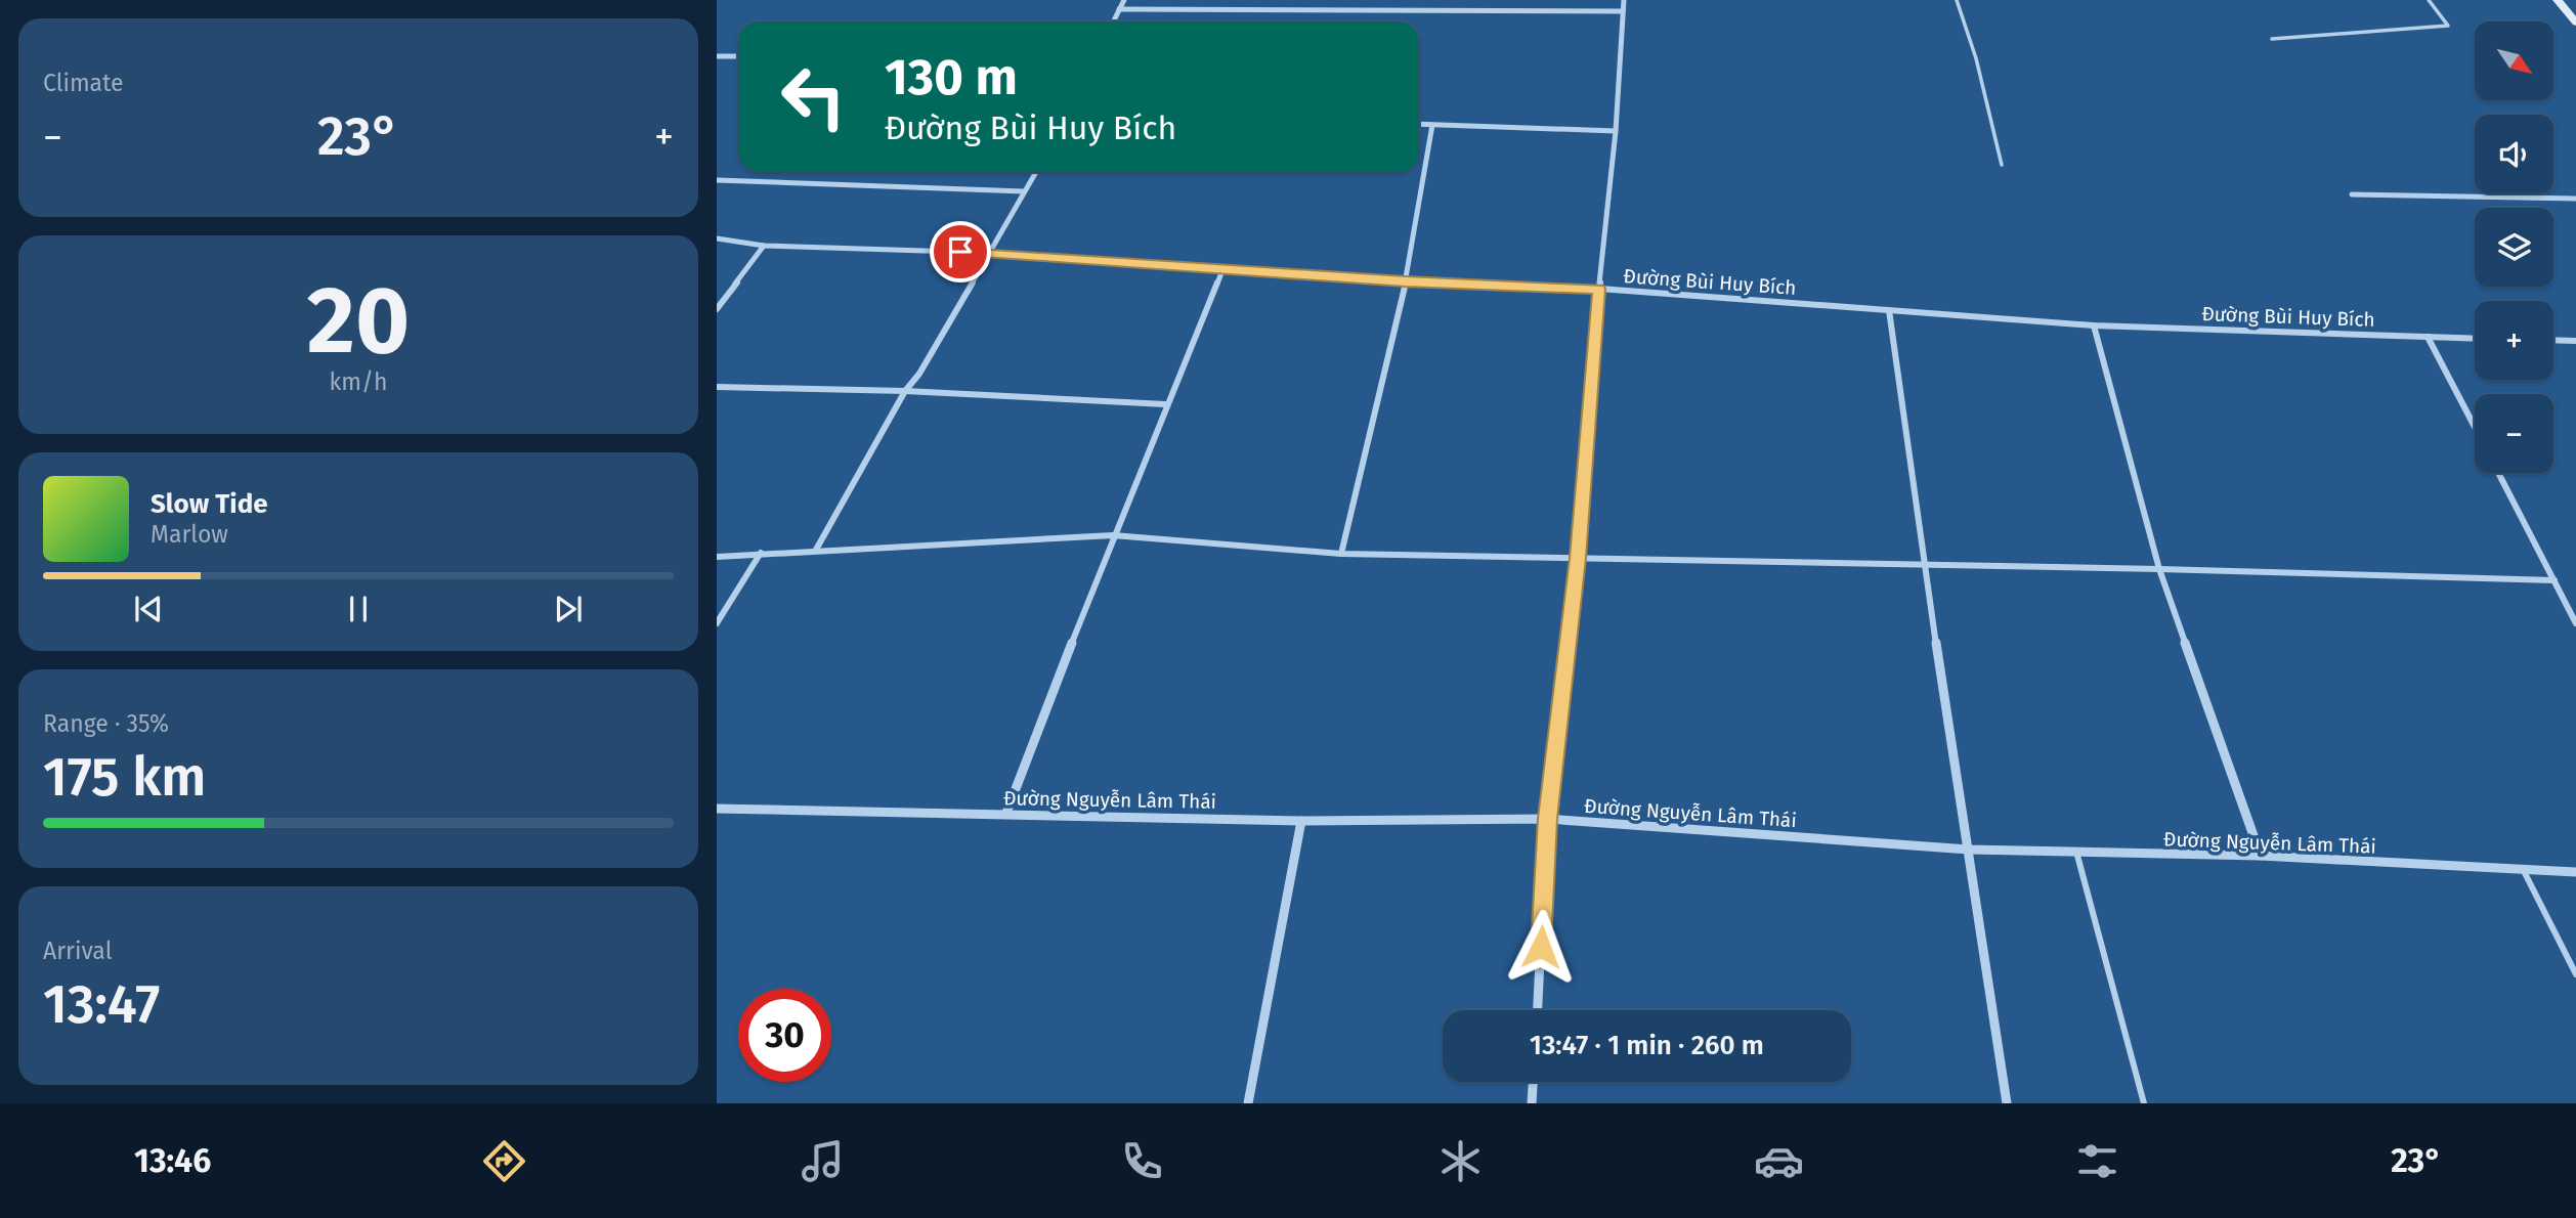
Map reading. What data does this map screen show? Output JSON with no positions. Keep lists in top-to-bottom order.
{
  "streets": {
    "street": ["Đường Bùi Huy Bích", "Đường Nguyễn Lâm Thái"]
  },
  "north": "bottom right",
  "page": {
    "tile": [
      "Climate",
      ["20", "km/h"],
      ["Range · 35%", "175 km"],
      ["Arrival", "13:47"]
    ],
    "map_buttons": ["+", "−"],
    "turn": ["130 m", "Đường Bùi Huy Bích"],
    "heat": ["−", "23°", "+"],
    "song": ["Slow Tide", "Marlow"],
    "limit": "30",
    "trip": "13:47 · 1 min · 260 m",
    "tabs": ["13:46", "23°"]
  }
}
